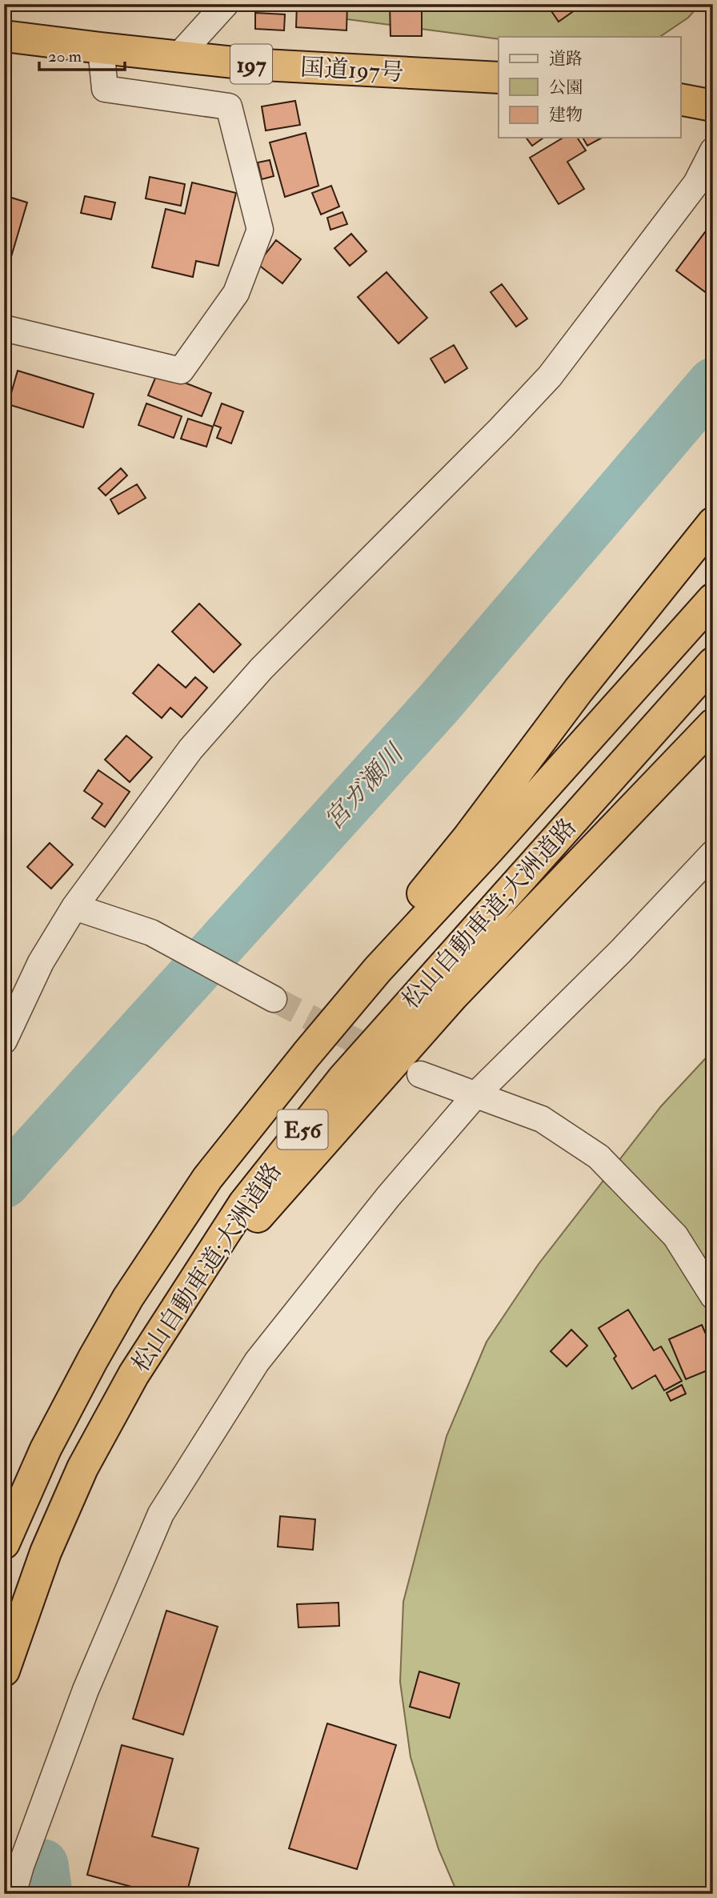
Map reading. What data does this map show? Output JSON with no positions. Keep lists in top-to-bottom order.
{
  "streets": {
    "highway": [
      "197",
      "国道197号",
      "松山自動車道;大洲道路",
      "E56"
    ]
  },
  "water": ["宮ガ瀬川"],
  "legend": ["道路", "公園", "建物"],
  "scale_bar": "20 m"
}
